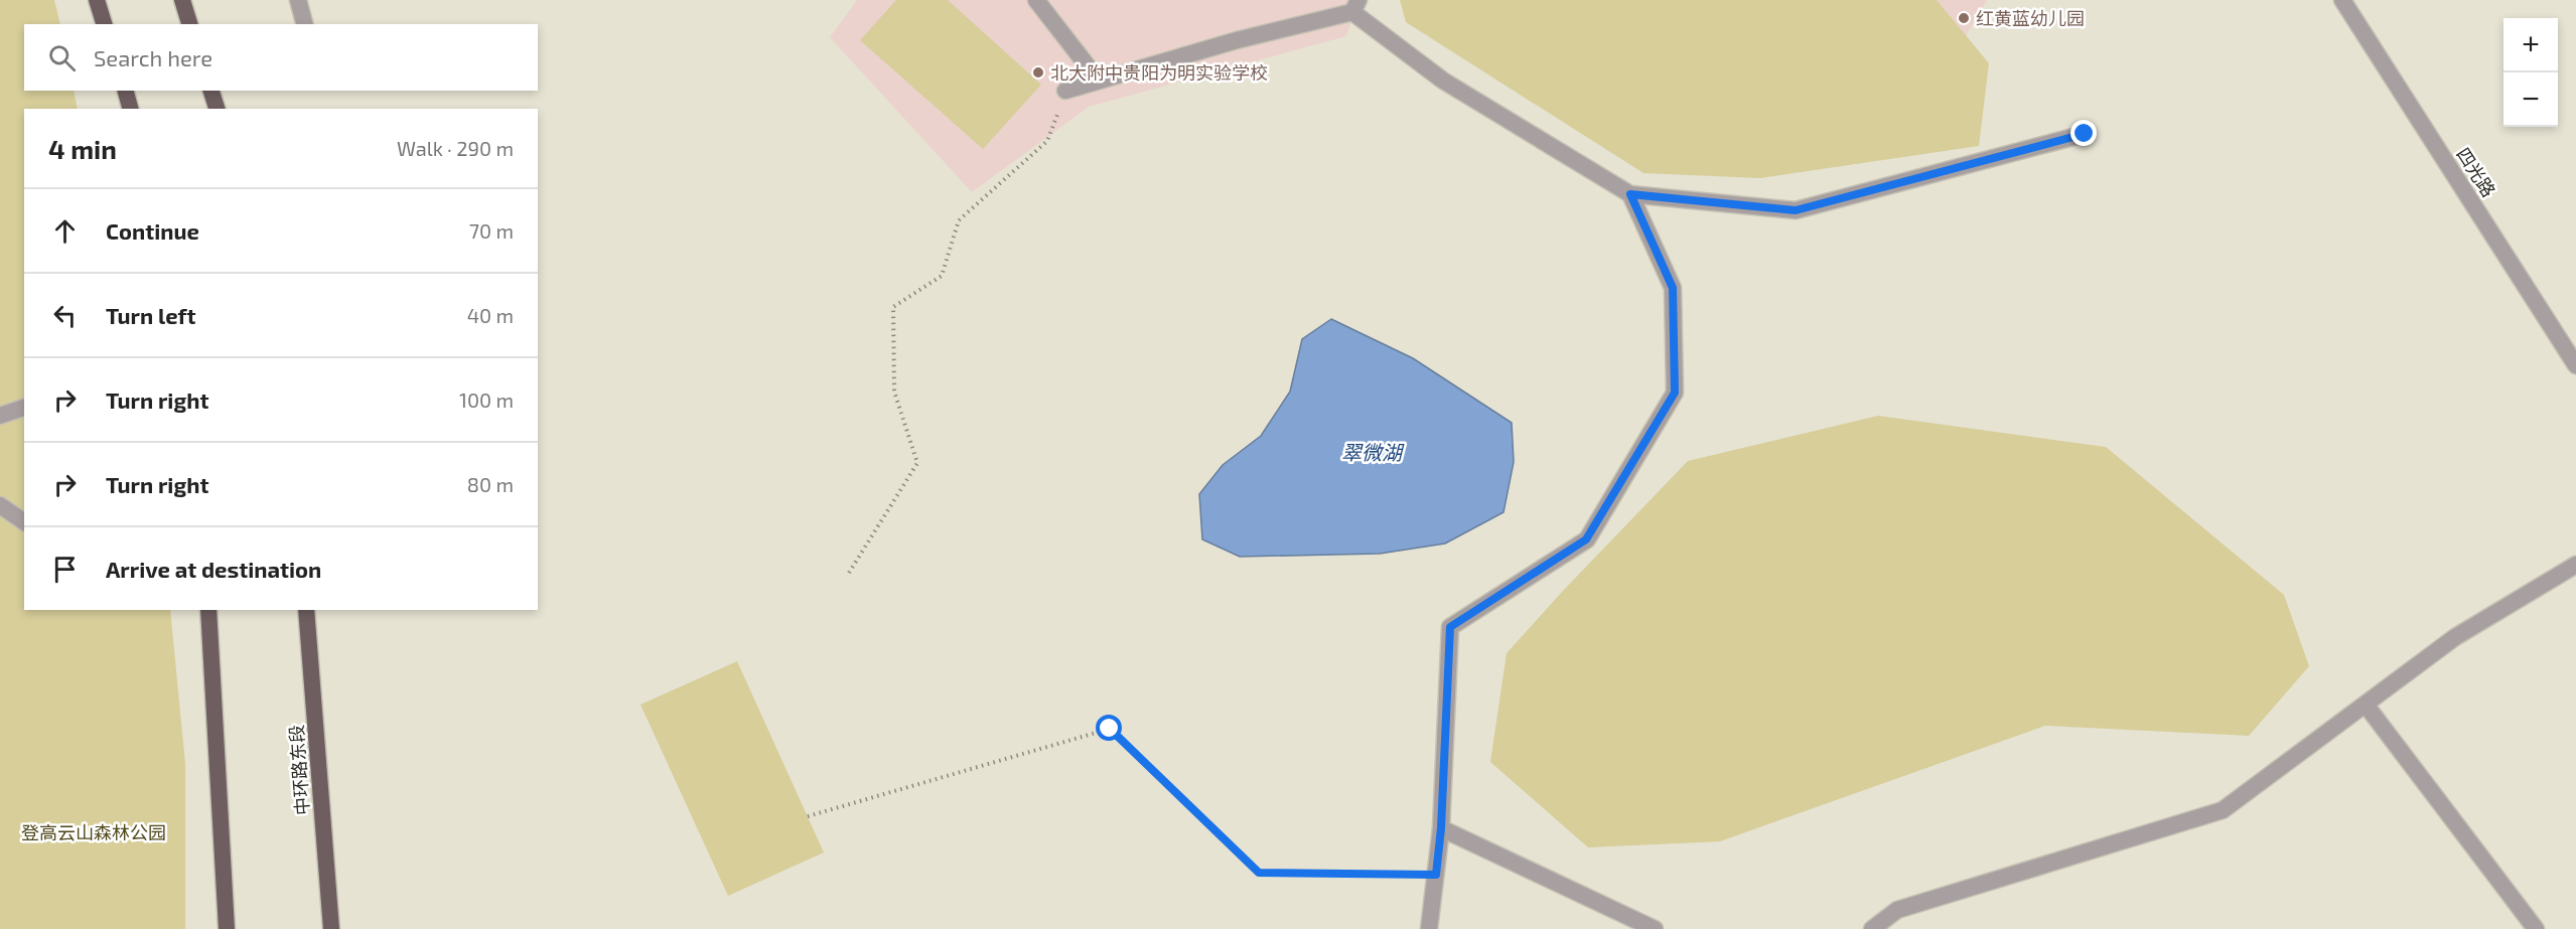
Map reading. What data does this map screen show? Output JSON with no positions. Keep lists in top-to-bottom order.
{
  "streets": {
    "highway": ["中环路东段"],
    "street": ["四光路"]
  },
  "water": ["翠微湖"],
  "parks": ["登高云山森林公园"],
  "places": ["红黄蓝幼儿园", "北大附中贵阳为明实验学校"],
  "page": {
    "map_buttons": ["+", "−"],
    "search": "Search here",
    "heading": ["4 min", "Walk · 290 m"],
    "list": [
      ["Continue", "70 m"],
      ["Turn left", "40 m"],
      ["Turn right", "100 m"],
      ["Turn right", "80 m"],
      "Arrive at destination"
    ]
  }
}
